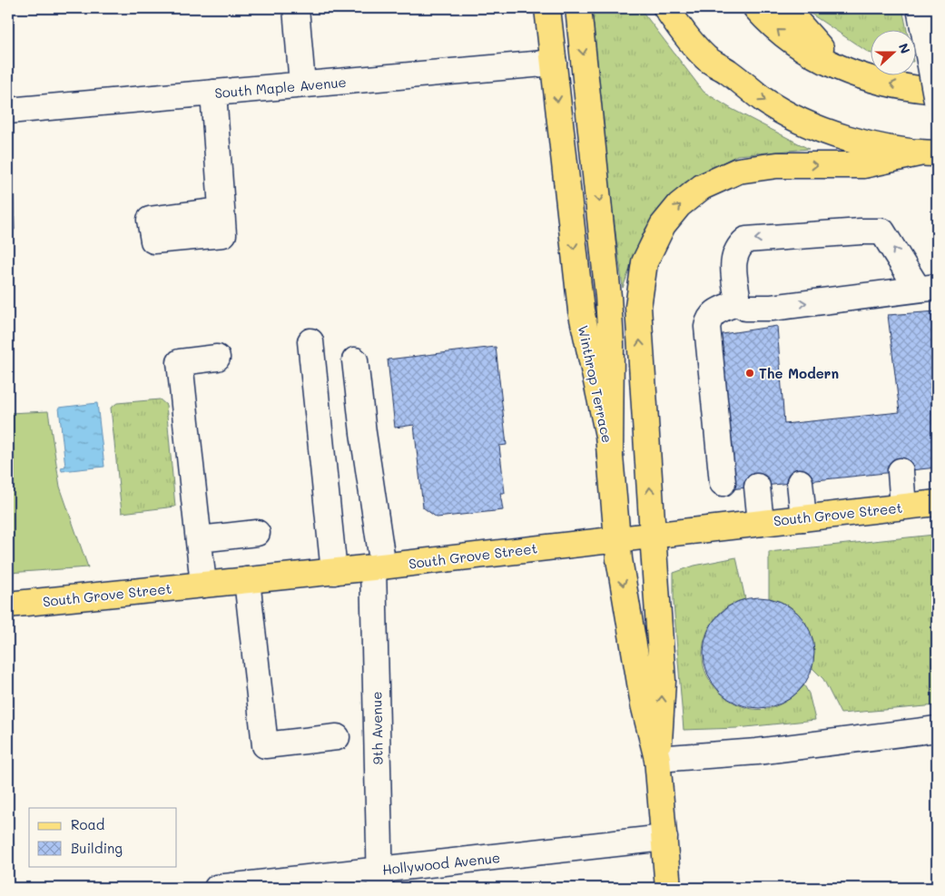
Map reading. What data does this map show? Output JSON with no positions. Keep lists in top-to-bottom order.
{
  "streets": {
    "main road": ["Winthrop Terrace", "South Grove Street"],
    "street": ["South Maple Avenue", "9th Avenue", "Hollywood Avenue"]
  },
  "crossings": [
    ["South Maple Avenue", "Winthrop Terrace"],
    ["Winthrop Terrace", "South Grove Street"],
    ["Winthrop Terrace", "Hollywood Avenue"],
    ["South Grove Street", "9th Avenue"],
    ["9th Avenue", "Hollywood Avenue"]
  ],
  "places": ["The Modern"],
  "legend": ["Road", "Building"],
  "north": "right"
}
